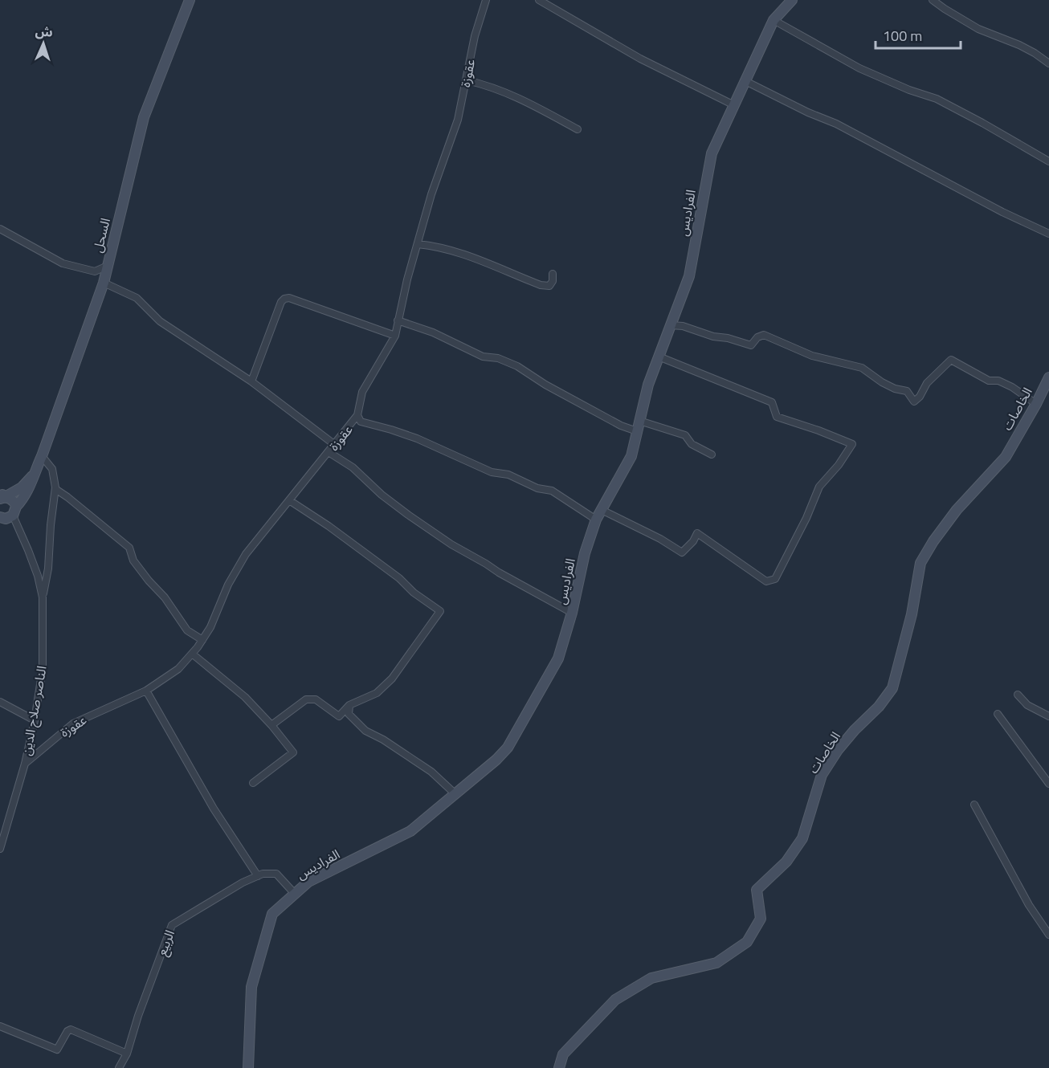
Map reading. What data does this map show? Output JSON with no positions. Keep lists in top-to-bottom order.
{
  "streets": {
    "street": [
      "عقوزة",
      "الفراديس",
      "السحل",
      "الخاصات",
      "الناصر صلاح الدين",
      "الربيع"
    ]
  },
  "crossings": [
    ["عقوزة", "الناصر صلاح الدين"],
    ["السحل", "الناصر صلاح الدين"]
  ],
  "scale_bar": "100 m",
  "north": "top"
}
